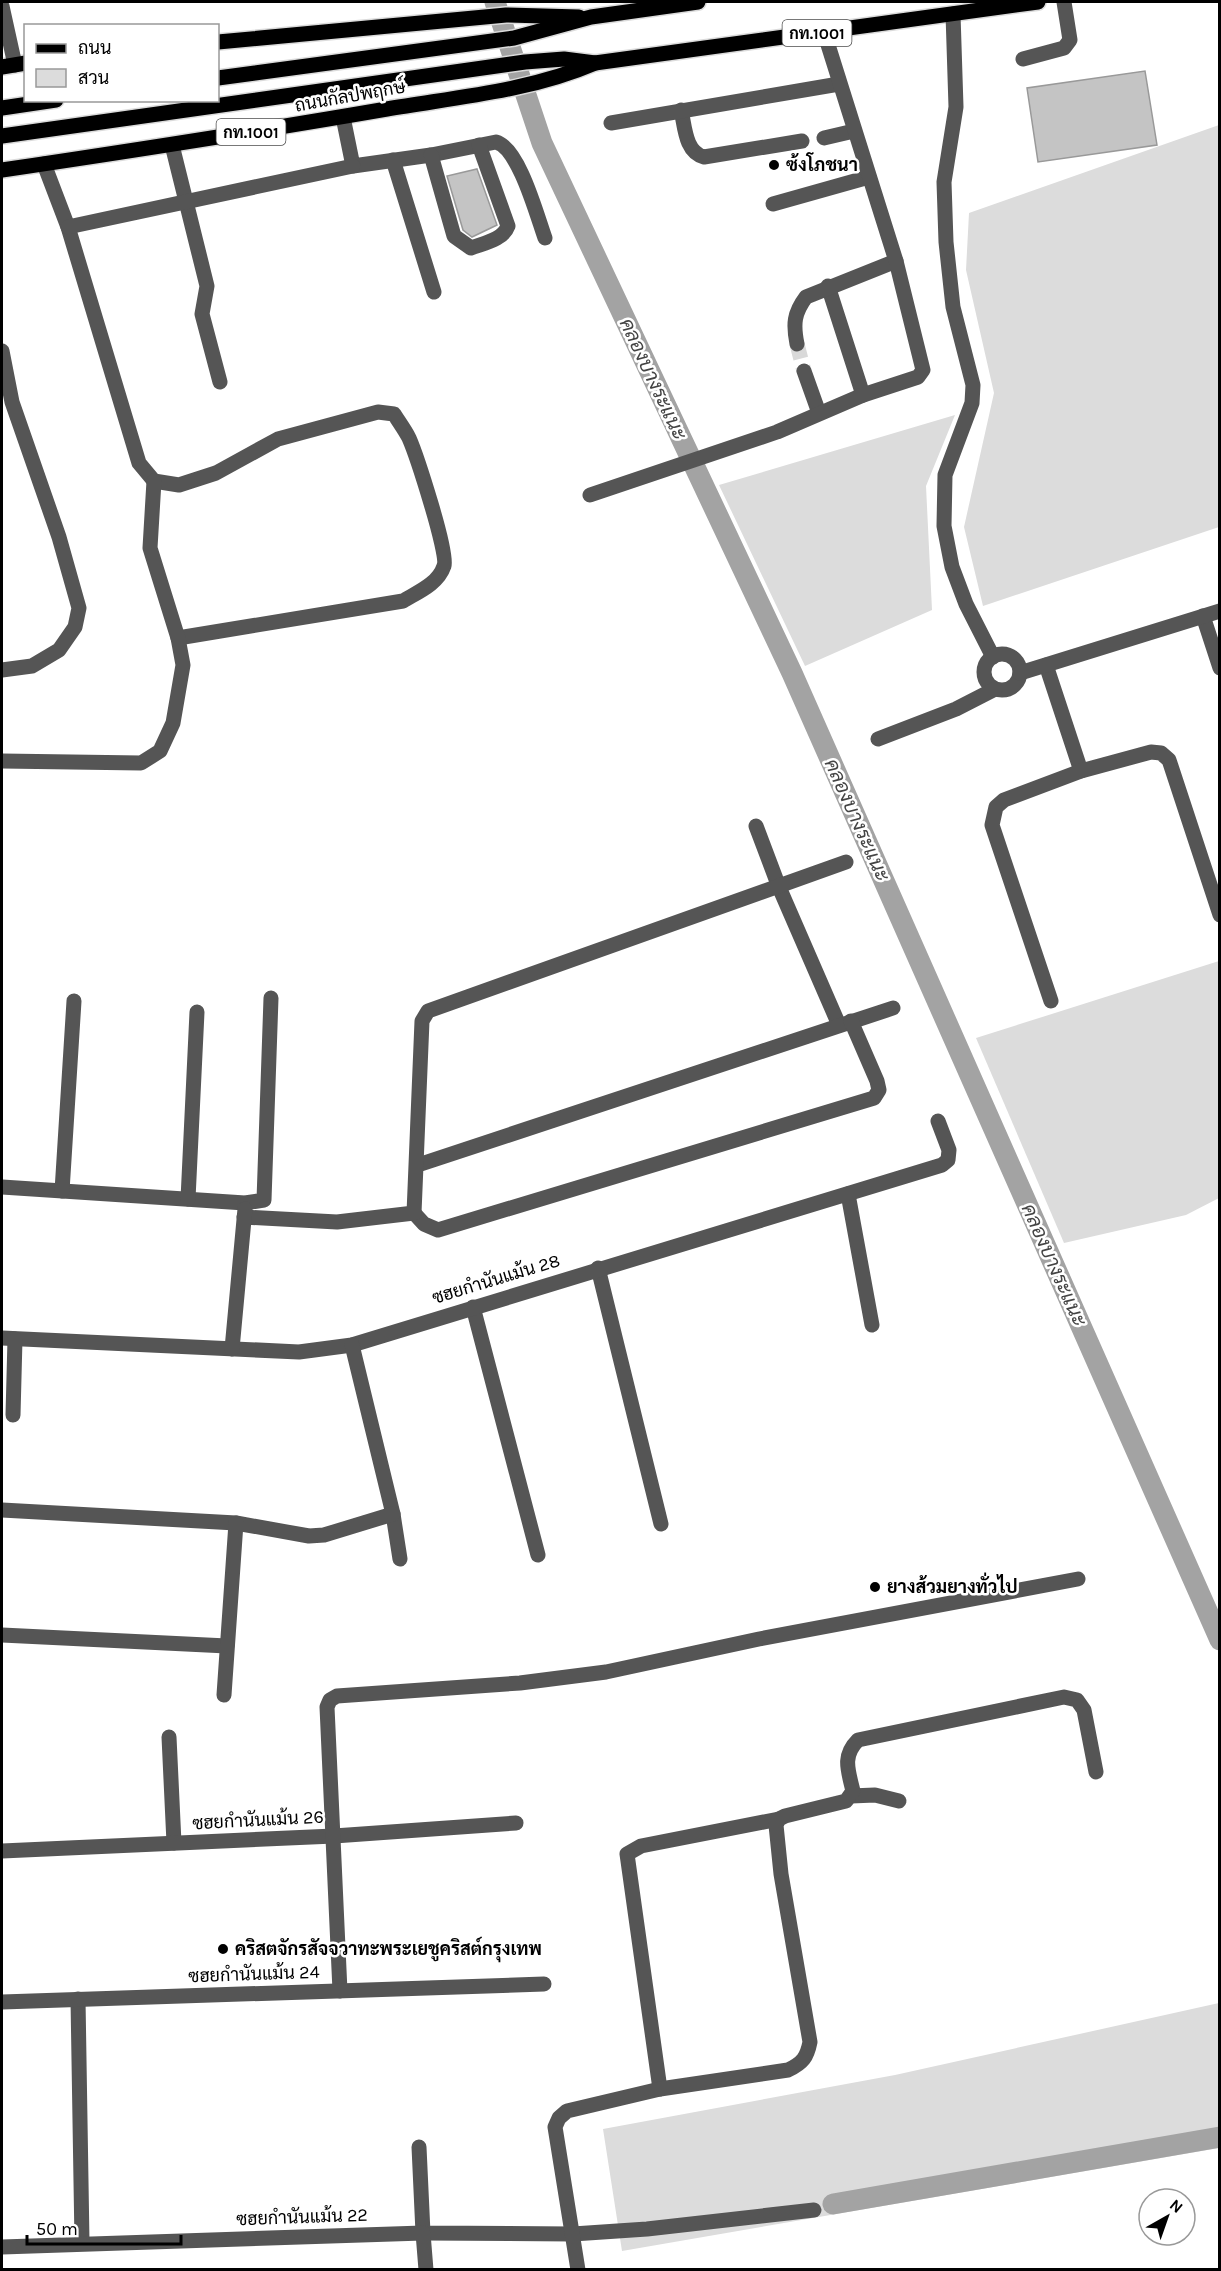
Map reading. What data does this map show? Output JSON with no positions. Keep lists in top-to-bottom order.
{
  "streets": {
    "main road": ["กท.1001", "ถนนกัลปพฤกษ์"],
    "street": [
      "ซฮยกำนันแม้น 28",
      "ซฮยกำนันแม้น 26",
      "ซฮยกำนันแม้น 24",
      "ซฮยกำนันแม้น 22"
    ]
  },
  "water": ["คลองบางระแนะ"],
  "places": ["ซ้งโภชนา", "ยางส้วมยางทั่วไป", "คริสตจักรสัจจวาทะพระเยชูคริสต์กรุงเทพ"],
  "legend": ["ถนน", "สวน"],
  "scale_bar": "50 m",
  "north": "top right"
}
